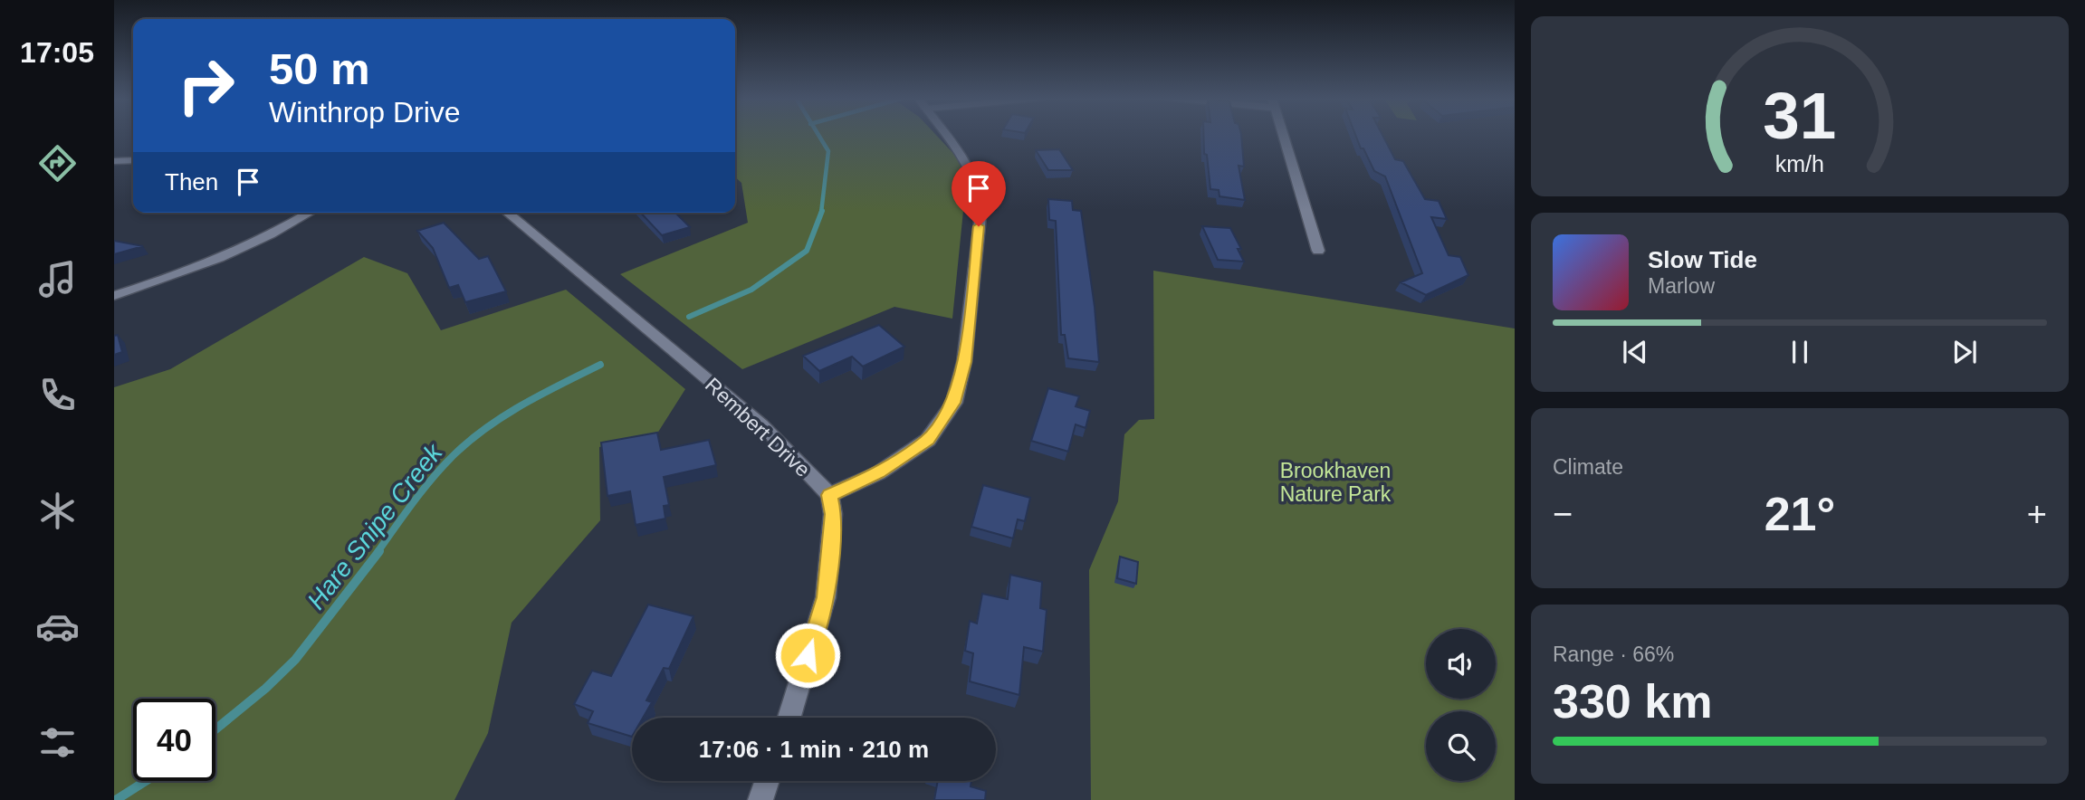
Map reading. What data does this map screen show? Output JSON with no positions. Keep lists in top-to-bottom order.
{
  "streets": {
    "street": ["Rembert Drive"]
  },
  "water": ["Hare Snipe Creek"],
  "parks": ["Brookhaven Nature Park"],
  "page": {
    "tabs": "17:05",
    "turn": ["50 m", "Winthrop Drive"],
    "then": "Then",
    "song": ["Slow Tide", "Marlow"],
    "tile": [
      "Climate",
      ["Range · 66%", "330 km"]
    ],
    "heat": ["−", "21°", "+"],
    "limit": "40",
    "trip": "17:06 · 1 min · 210 m",
    "gauge": ["31", "km/h"]
  }
}
